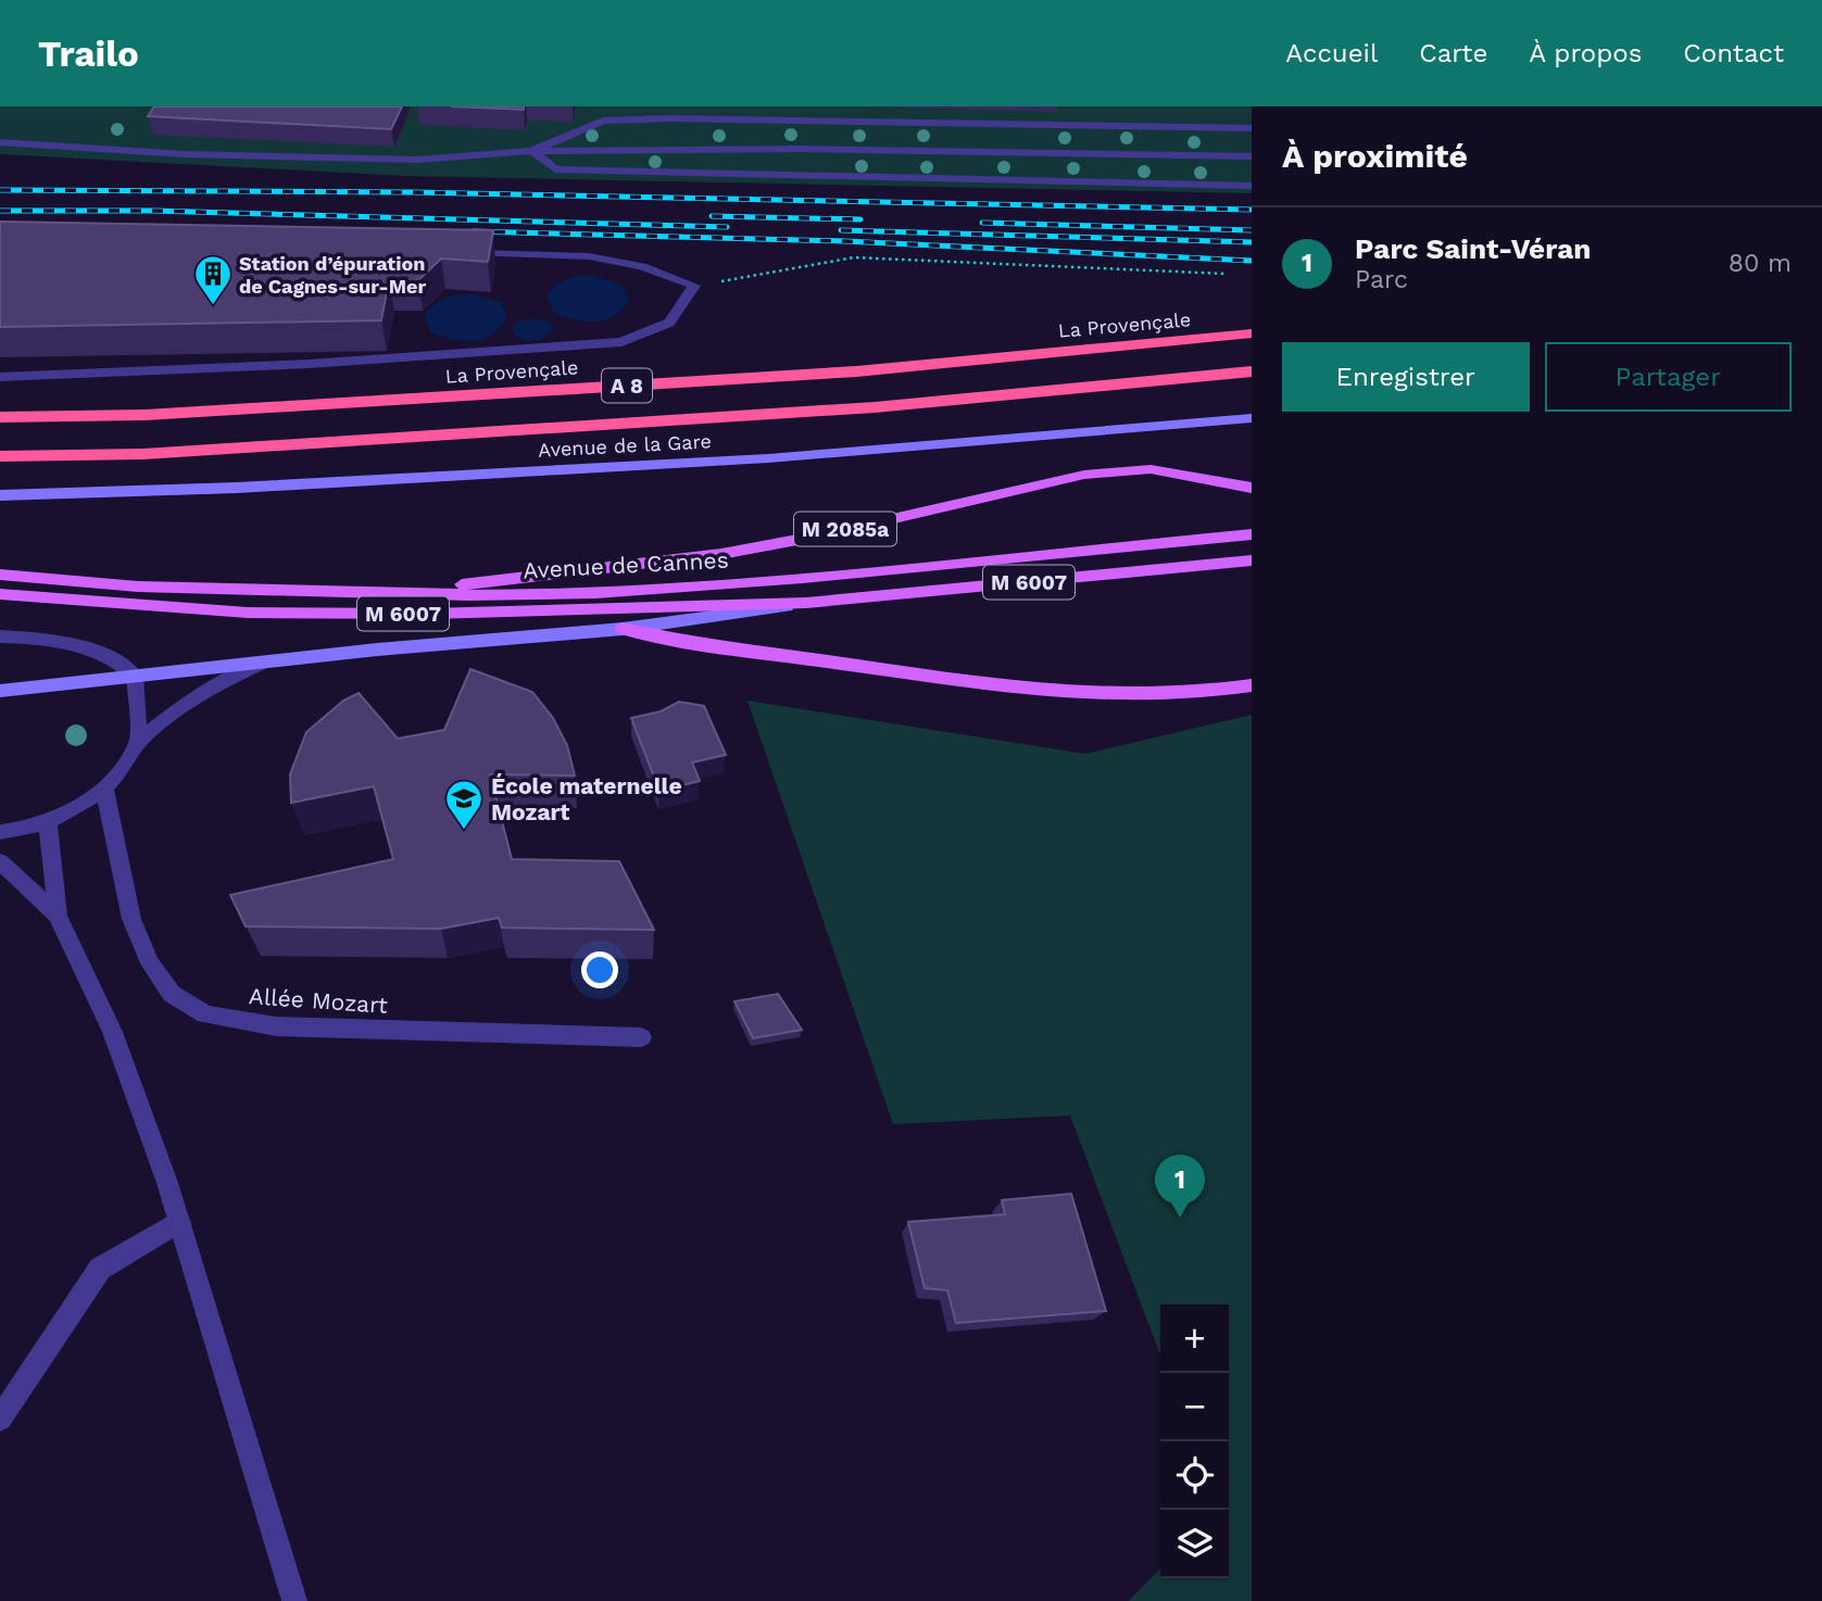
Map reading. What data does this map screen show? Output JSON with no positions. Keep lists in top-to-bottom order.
{
  "streets": {
    "highway": ["La Provençale", "A 8"],
    "main road": [
      "Avenue de la Gare",
      "M 2085a",
      "Avenue de Cannes",
      "M 6007"
    ],
    "street": ["Allée Mozart"]
  },
  "crossings": [
    ["M 2085a", "Avenue de Cannes"]
  ],
  "places": {
    "building": ["Station d’épuration de Cagnes-sur-Mer"],
    "school or university": ["École maternelle Mozart"]
  },
  "page": {
    "header": "Trailo",
    "nav": [
      "Accueil",
      "Carte",
      "À propos",
      "Contact"
    ],
    "heading": "À proximité",
    "list": [
      {
        "mark": "1",
        "name": "Parc Saint-Véran",
        "note": "Parc",
        "value": "80 m"
      }
    ],
    "buttons": ["Enregistrer", "Partager"],
    "pins": "1",
    "map_buttons": ["+", "−"]
  }
}
